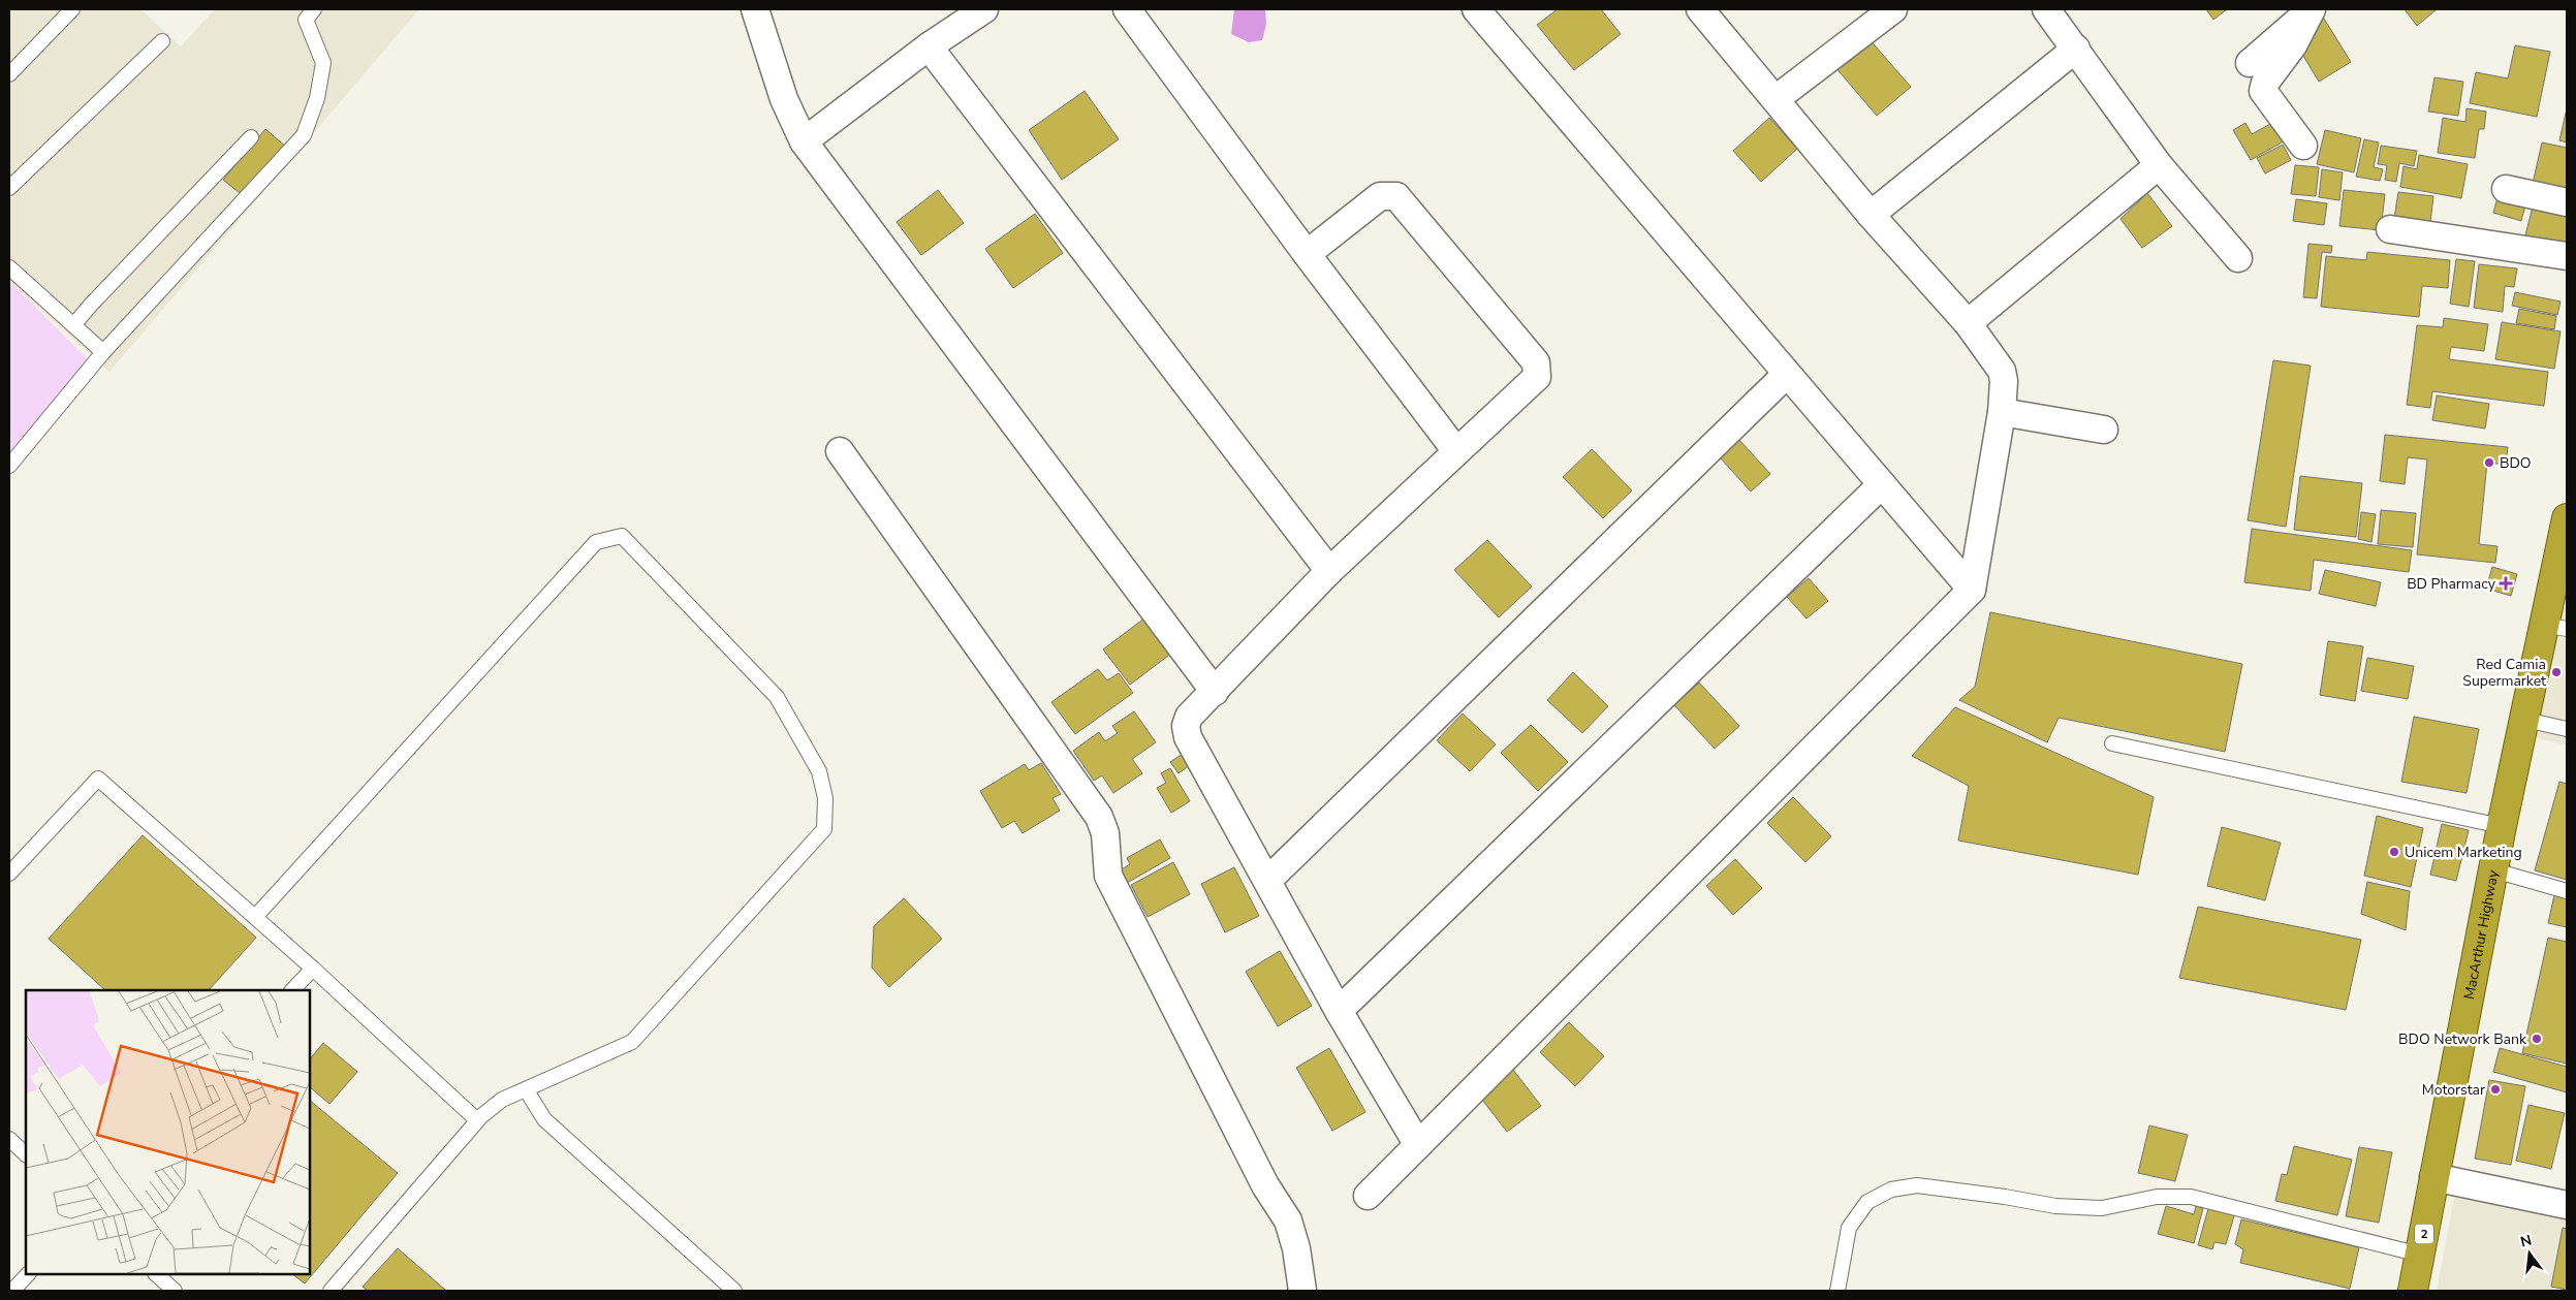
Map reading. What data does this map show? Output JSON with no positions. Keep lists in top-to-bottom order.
{
  "streets": {
    "highway": ["MacArthur Highway", "2"]
  },
  "places": {
    "other": [
      "BDO",
      "Red Camia Supermarket",
      "Unicem Marketing",
      "BDO Network Bank",
      "Motorstar"
    ],
    "health": ["BD Pharmacy"]
  },
  "north": "top"
}
